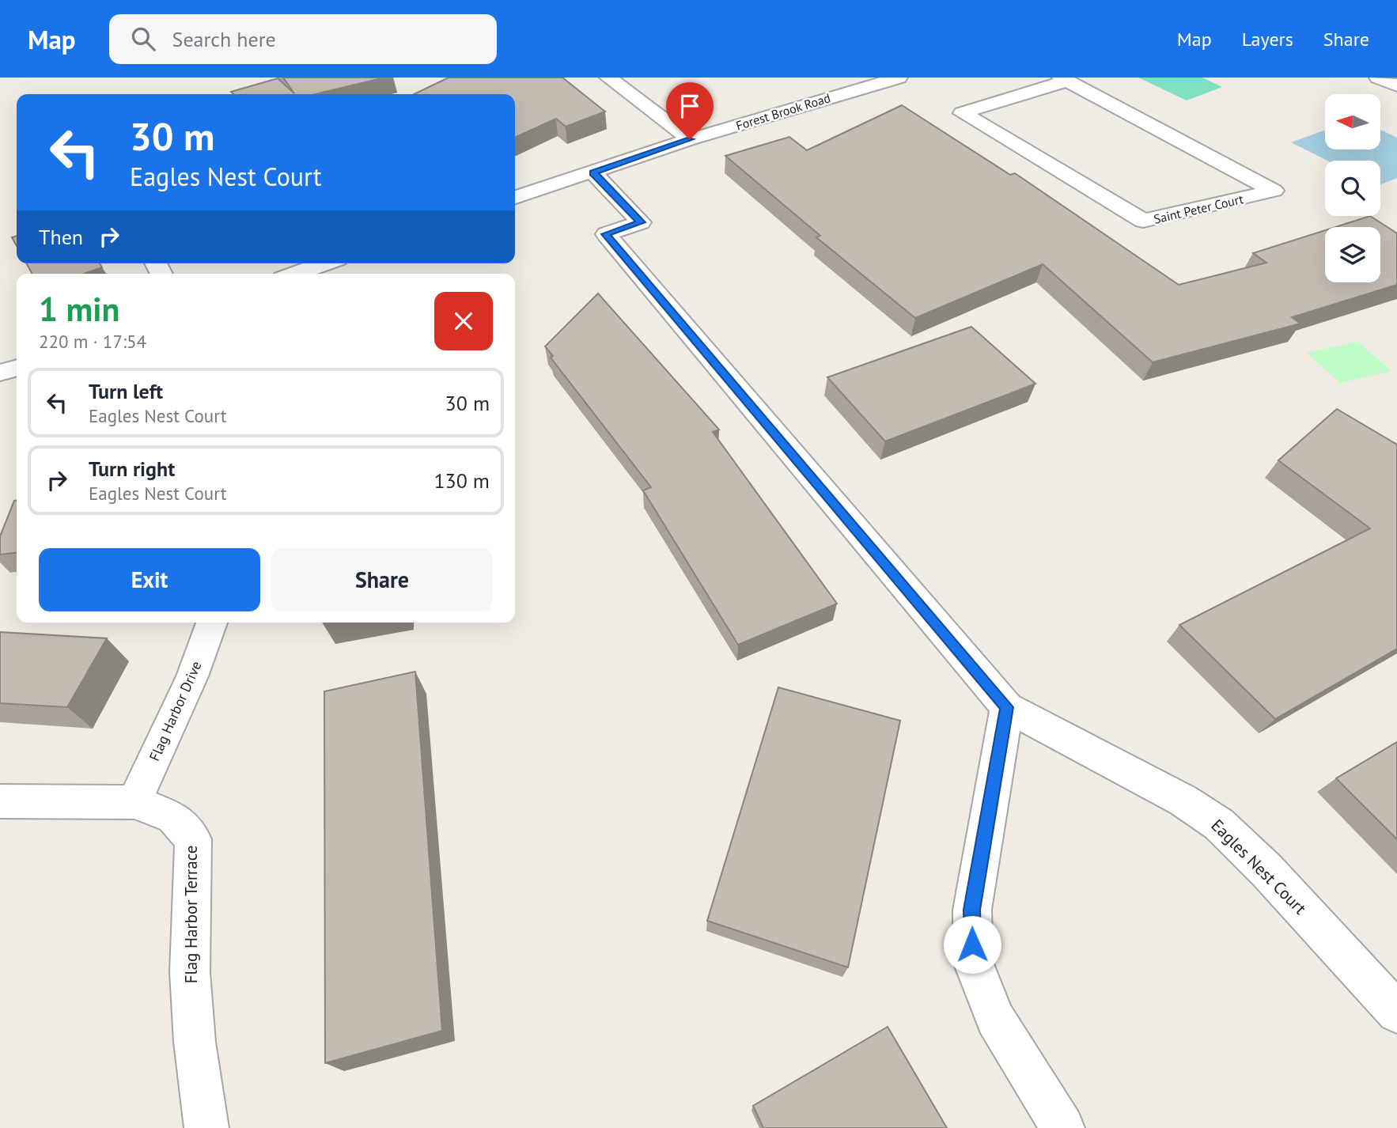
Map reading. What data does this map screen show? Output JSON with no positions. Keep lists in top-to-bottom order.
{
  "streets": {
    "street": [
      "Forest Brook Road",
      "Saint Peter Court",
      "Flag Harbor Drive",
      "Eagles Nest Court",
      "Flag Harbor Terrace"
    ]
  },
  "crossings": [
    ["Forest Brook Road", "Eagles Nest Court"],
    ["Flag Harbor Drive", "Flag Harbor Terrace"]
  ],
  "north": "left",
  "page": {
    "header": "Map",
    "search": "Search here",
    "nav": ["Map", "Layers", "Share"],
    "turn": ["30 m", "Eagles Nest Court"],
    "then": "Then",
    "heading": ["1 min", "220 m · 17:54"],
    "list": [
      {
        "name": "Turn left",
        "note": "Eagles Nest Court",
        "value": "30 m"
      },
      {
        "name": "Turn right",
        "note": "Eagles Nest Court",
        "value": "130 m"
      }
    ],
    "buttons": ["Exit", "Share"]
  }
}
